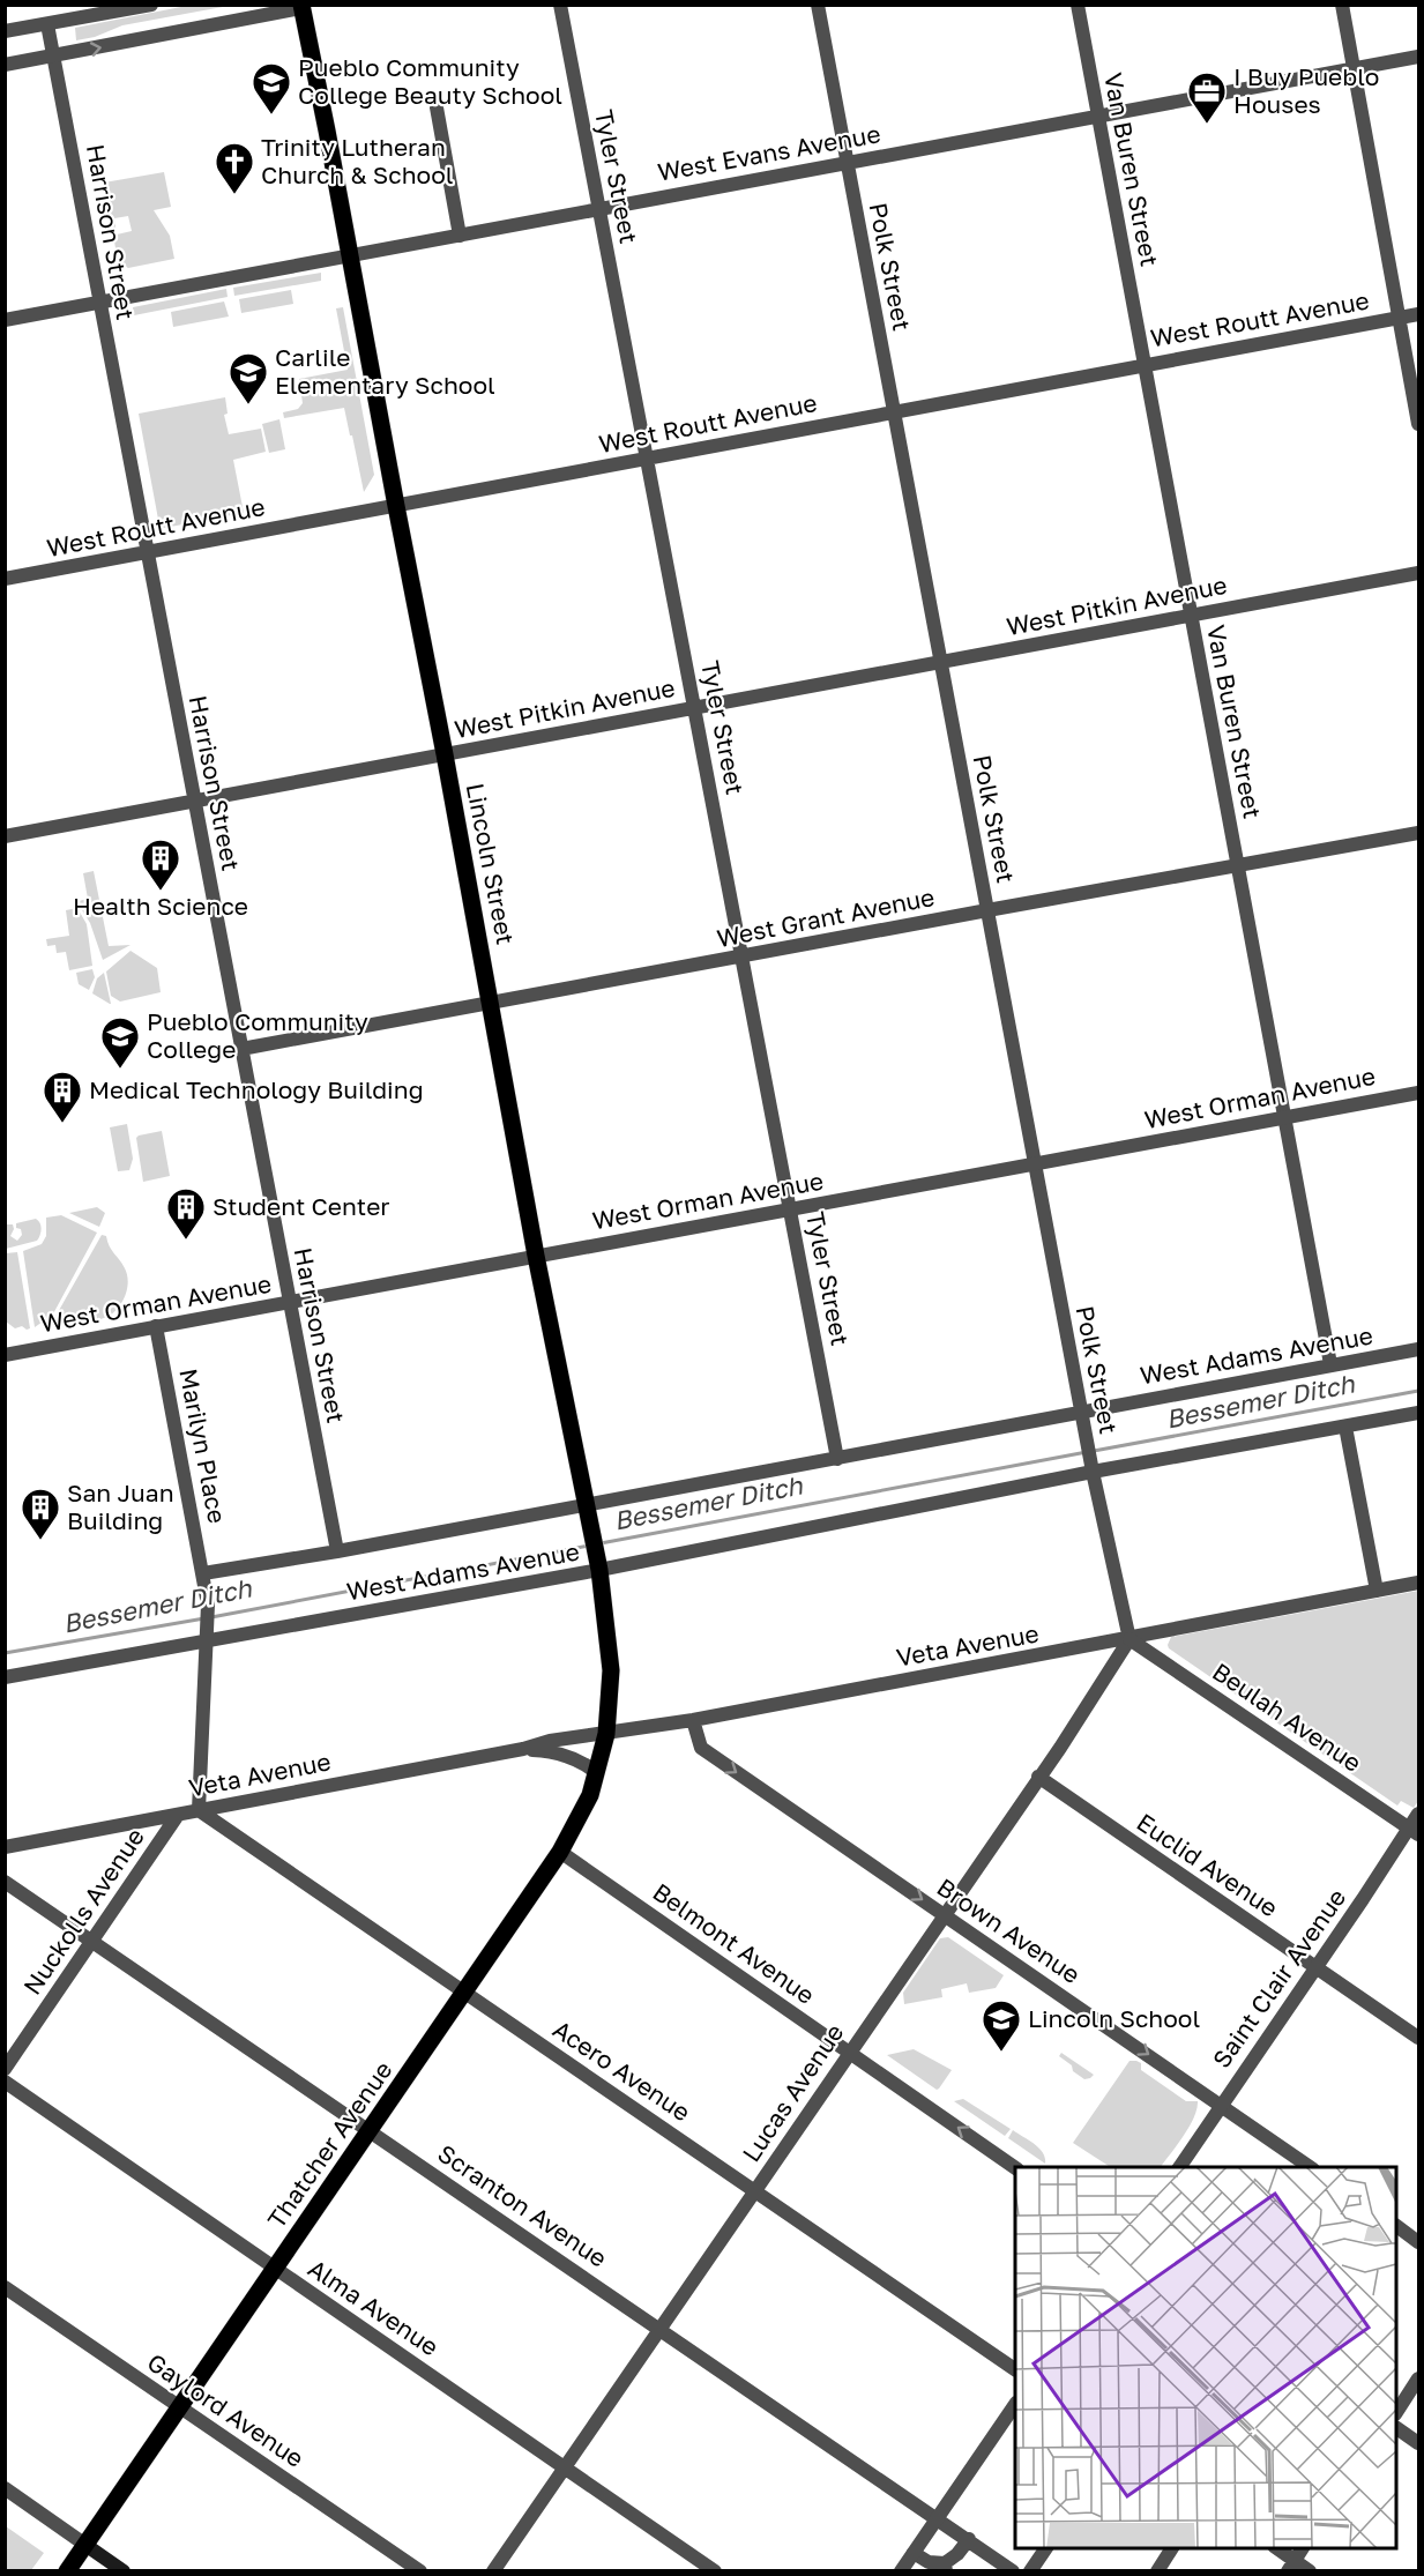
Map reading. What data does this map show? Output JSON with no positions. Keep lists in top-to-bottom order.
{
  "streets": {
    "main road": ["Lincoln Street", "Thatcher Avenue"],
    "street": [
      "West Evans Avenue",
      "Van Buren Street",
      "Tyler Street",
      "Harrison Street",
      "Polk Street",
      "West Routt Avenue",
      "West Pitkin Avenue",
      "West Grant Avenue",
      "West Orman Avenue",
      "West Adams Avenue",
      "Marilyn Place",
      "Veta Avenue",
      "Beulah Avenue",
      "Euclid Avenue",
      "Nuckolls Avenue",
      "Brown Avenue",
      "Belmont Avenue",
      "Saint Clair Avenue",
      "Acero Avenue",
      "Lucas Avenue",
      "Scranton Avenue",
      "Alma Avenue",
      "Gaylord Avenue"
    ]
  },
  "crossings": [
    ["West Evans Avenue", "Van Buren Street"],
    ["West Evans Avenue", "Tyler Street"],
    ["West Evans Avenue", "Harrison Street"],
    ["West Evans Avenue", "Polk Street"],
    ["West Evans Avenue", "Lincoln Street"],
    ["Van Buren Street", "West Routt Avenue"],
    ["Van Buren Street", "West Pitkin Avenue"],
    ["Van Buren Street", "West Grant Avenue"],
    ["Van Buren Street", "West Orman Avenue"],
    ["Van Buren Street", "West Adams Avenue"],
    ["Tyler Street", "West Routt Avenue"],
    ["Tyler Street", "West Pitkin Avenue"],
    ["Tyler Street", "West Grant Avenue"],
    ["Tyler Street", "West Orman Avenue"],
    ["Tyler Street", "West Adams Avenue"],
    ["Harrison Street", "West Routt Avenue"],
    ["Harrison Street", "West Pitkin Avenue"],
    ["Harrison Street", "West Grant Avenue"],
    ["Harrison Street", "West Orman Avenue"],
    ["Harrison Street", "West Adams Avenue"],
    ["Polk Street", "West Routt Avenue"],
    ["Polk Street", "West Pitkin Avenue"],
    ["Polk Street", "West Grant Avenue"],
    ["Polk Street", "West Orman Avenue"],
    ["Polk Street", "West Adams Avenue"],
    ["Polk Street", "Veta Avenue"],
    ["Polk Street", "Beulah Avenue"],
    ["Polk Street", "Lucas Avenue"],
    ["West Routt Avenue", "Lincoln Street"],
    ["West Pitkin Avenue", "Lincoln Street"],
    ["Lincoln Street", "West Grant Avenue"],
    ["Lincoln Street", "West Orman Avenue"],
    ["Lincoln Street", "West Adams Avenue"],
    ["Lincoln Street", "Veta Avenue"],
    ["Lincoln Street", "Thatcher Avenue"],
    ["West Orman Avenue", "Marilyn Place"],
    ["West Adams Avenue", "Marilyn Place"],
    ["Veta Avenue", "Beulah Avenue"],
    ["Veta Avenue", "Nuckolls Avenue"],
    ["Veta Avenue", "Brown Avenue"],
    ["Veta Avenue", "Acero Avenue"],
    ["Veta Avenue", "Lucas Avenue"],
    ["Veta Avenue", "Thatcher Avenue"],
    ["Beulah Avenue", "Saint Clair Avenue"],
    ["Beulah Avenue", "Lucas Avenue"],
    ["Euclid Avenue", "Saint Clair Avenue"],
    ["Euclid Avenue", "Lucas Avenue"],
    ["Nuckolls Avenue", "Scranton Avenue"],
    ["Brown Avenue", "Saint Clair Avenue"],
    ["Brown Avenue", "Lucas Avenue"],
    ["Belmont Avenue", "Lucas Avenue"],
    ["Belmont Avenue", "Thatcher Avenue"],
    ["Acero Avenue", "Lucas Avenue"],
    ["Acero Avenue", "Thatcher Avenue"],
    ["Lucas Avenue", "Scranton Avenue"],
    ["Lucas Avenue", "Alma Avenue"],
    ["Thatcher Avenue", "Scranton Avenue"],
    ["Thatcher Avenue", "Alma Avenue"],
    ["Thatcher Avenue", "Gaylord Avenue"]
  ],
  "one_way": ["Brown Avenue", "Belmont Avenue"],
  "water": ["Bessemer Ditch"],
  "places": {
    "school or university": [
      "Pueblo Community College Beauty School",
      "Carlile Elementary School",
      "Pueblo Community College",
      "Lincoln School"
    ],
    "office": ["I Buy Pueblo Houses"],
    "church": ["Trinity Lutheran Church & School"],
    "building": [
      "Health Science",
      "Medical Technology Building",
      "Student Center",
      "San Juan Building"
    ]
  }
}
